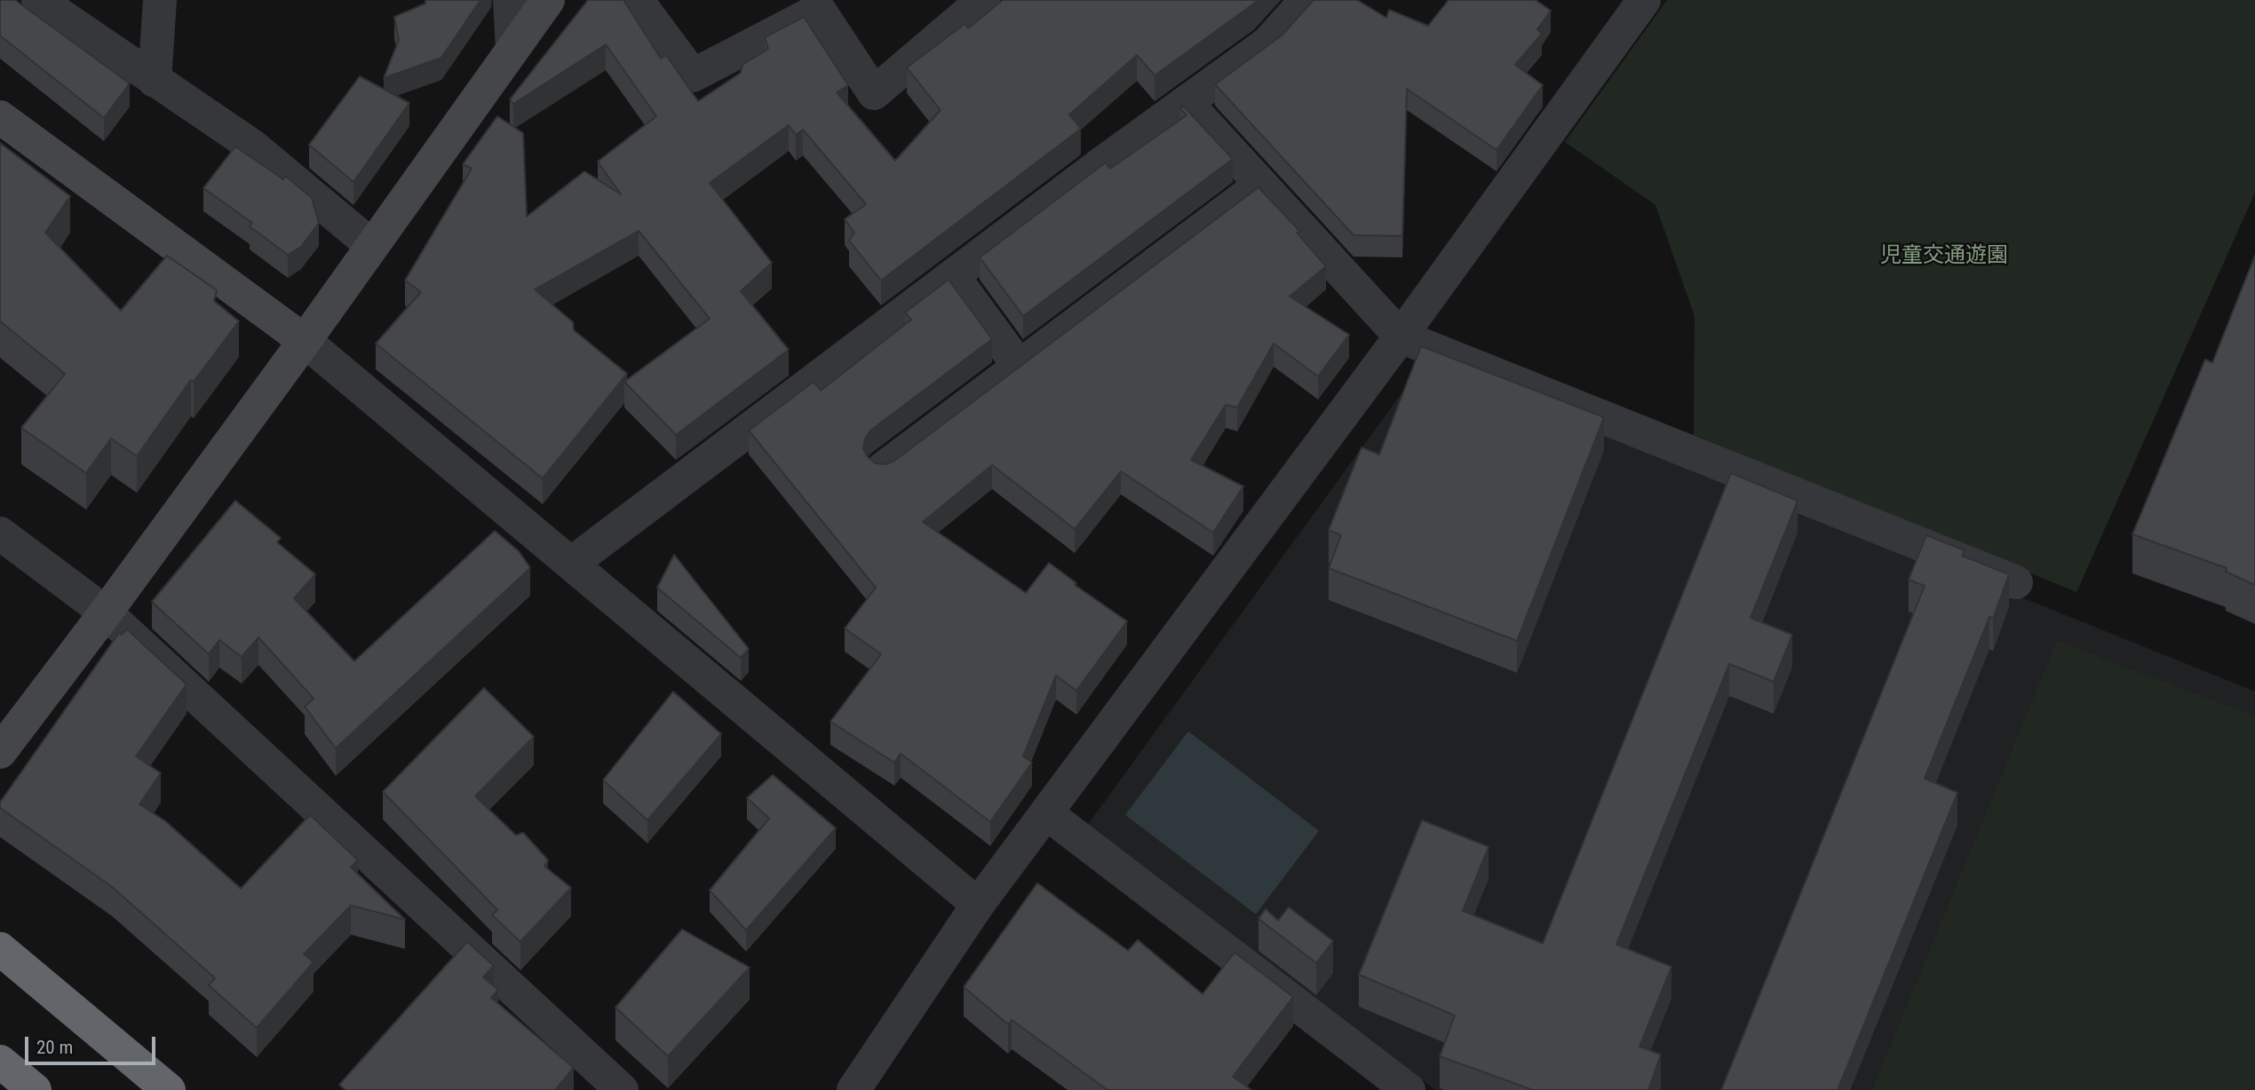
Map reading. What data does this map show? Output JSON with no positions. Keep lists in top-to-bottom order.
{
  "parks": ["児童交通遊園"],
  "scale_bar": "20 m"
}
